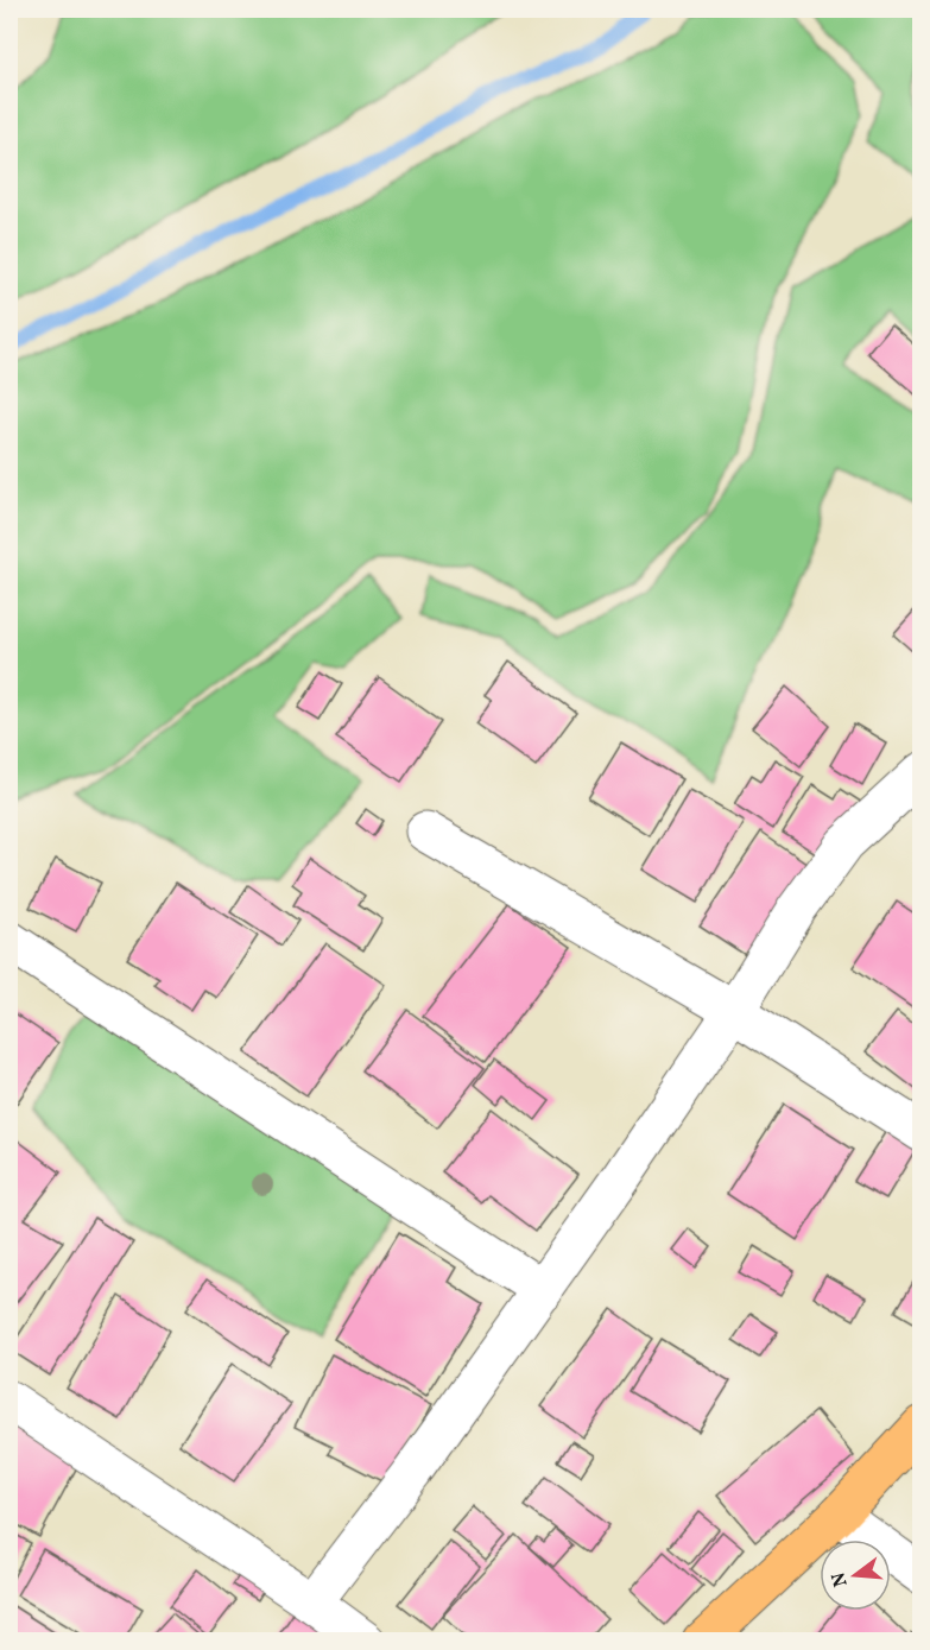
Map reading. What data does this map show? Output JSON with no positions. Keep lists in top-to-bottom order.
{
  "north": "left"
}
